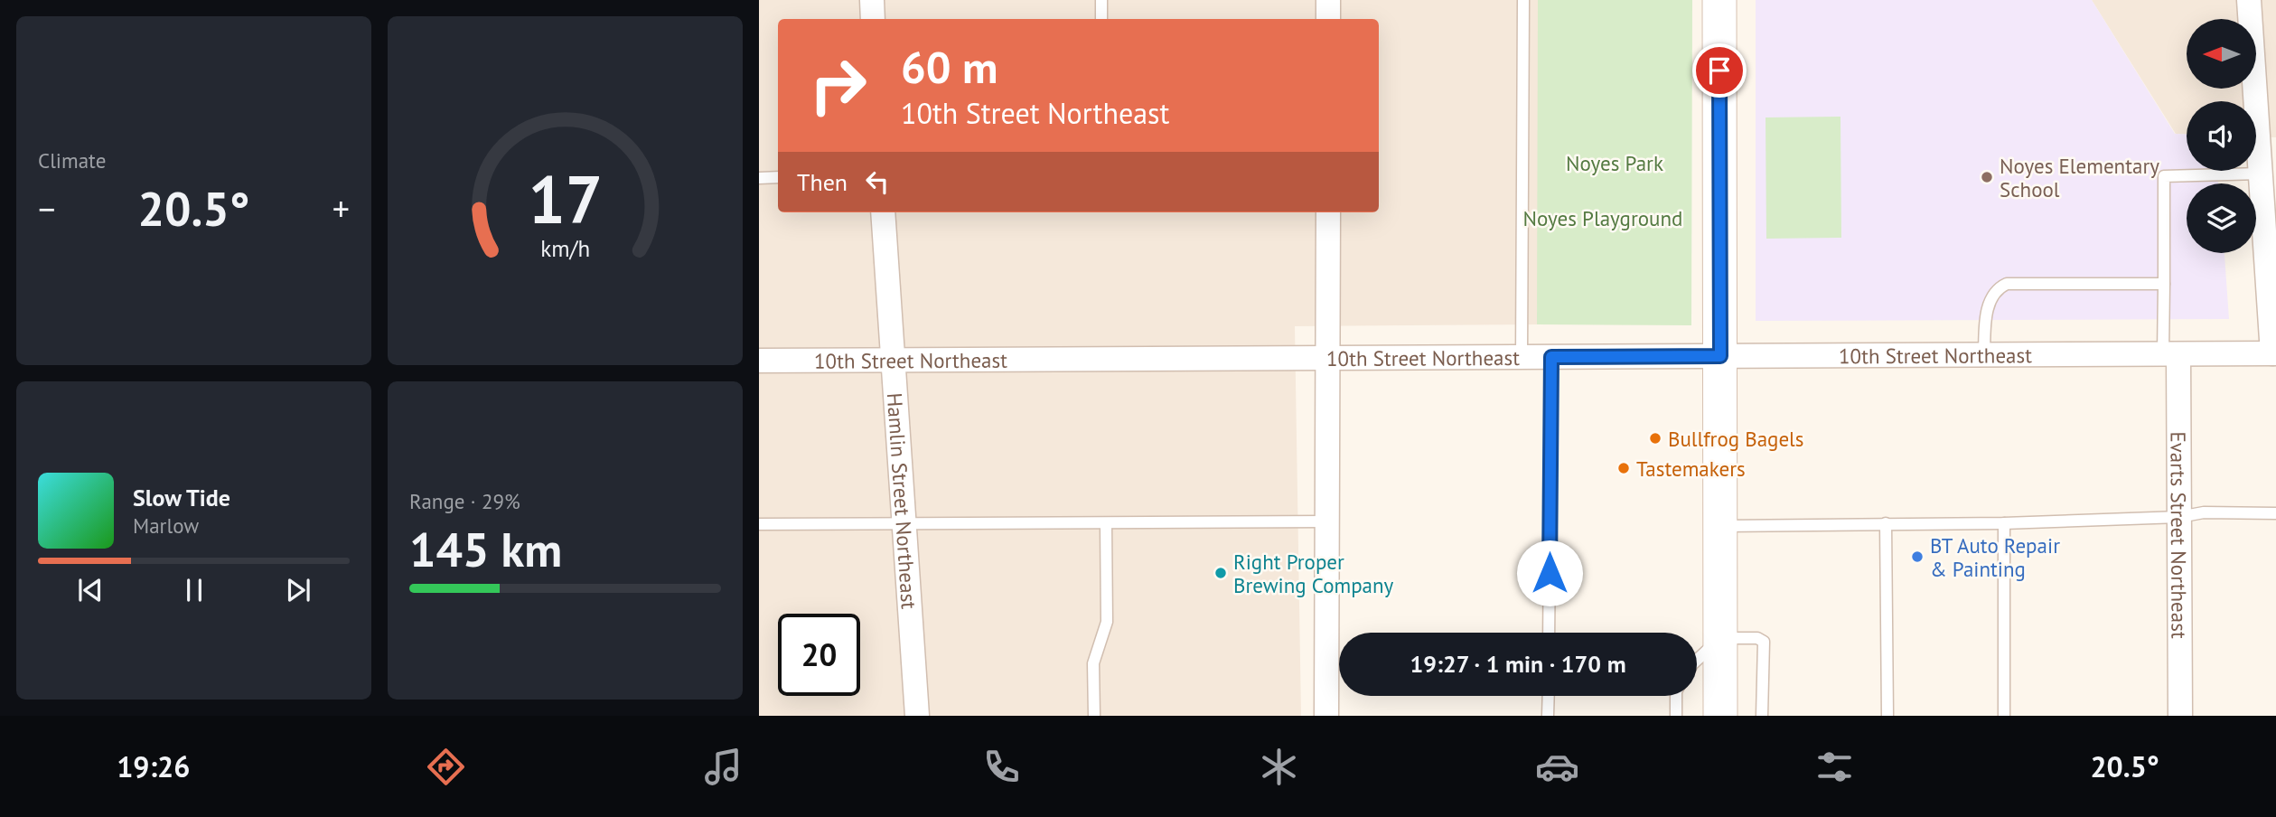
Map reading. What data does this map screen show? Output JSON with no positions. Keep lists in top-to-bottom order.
{
  "streets": {
    "street": ["10th Street Northeast", "Hamlin Street Northeast", "Evarts Street Northeast"]
  },
  "crossings": [
    ["10th Street Northeast", "Hamlin Street Northeast"],
    ["10th Street Northeast", "Evarts Street Northeast"]
  ],
  "parks": ["Noyes Park", "Noyes Playground"],
  "places": [
    "Noyes Elementary School",
    "Bullfrog Bagels",
    "Tastemakers",
    "BT Auto Repair & Painting",
    "Right Proper Brewing Company"
  ],
  "north": "left",
  "page": {
    "tile": [
      "Climate",
      ["Range · 29%", "145 km"]
    ],
    "turn": ["60 m", "10th Street Northeast"],
    "then": "Then",
    "heat": ["−", "20.5°", "+"],
    "song": ["Slow Tide", "Marlow"],
    "limit": "20",
    "trip": "19:27 · 1 min · 170 m",
    "tabs": ["19:26", "20.5°"],
    "gauge": ["17", "km/h"]
  }
}
